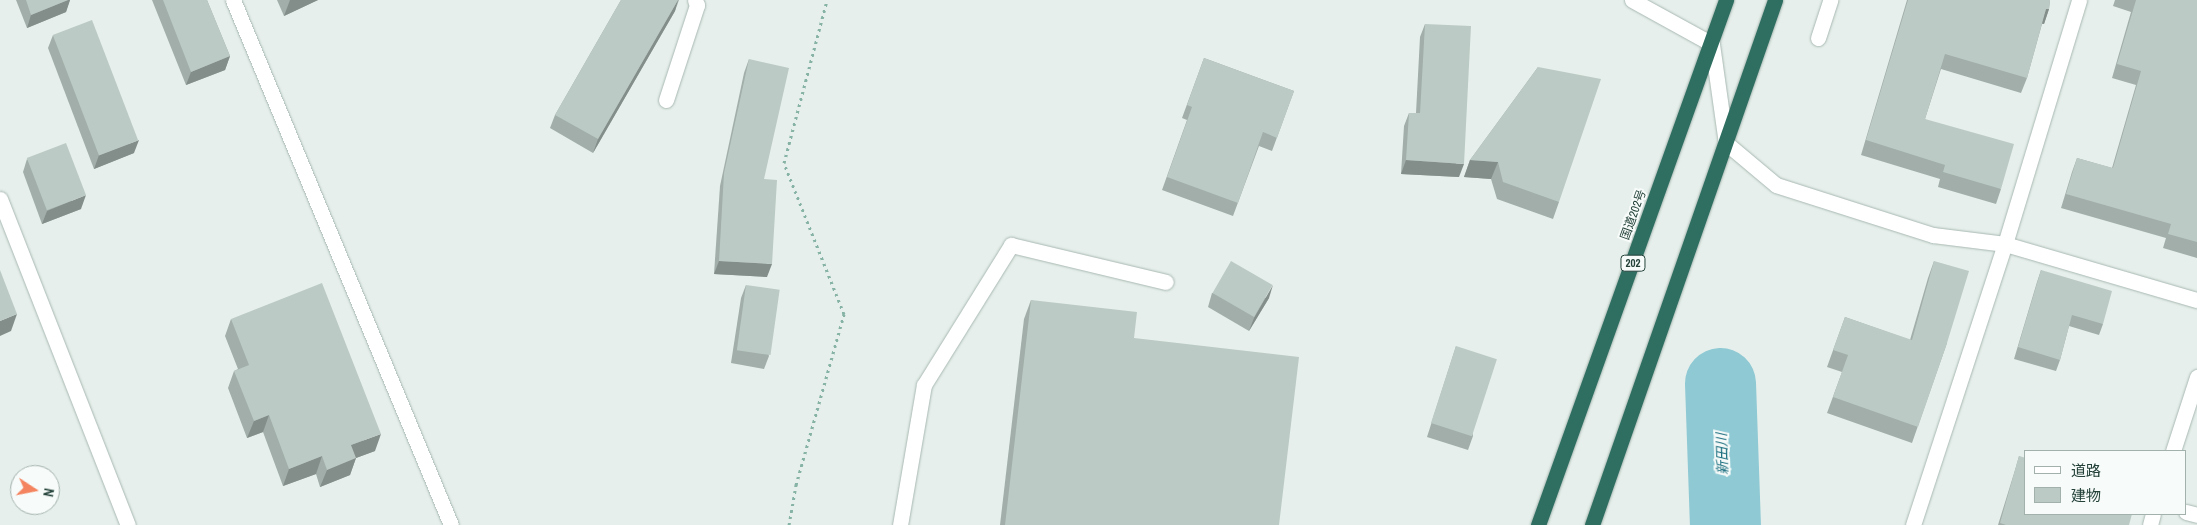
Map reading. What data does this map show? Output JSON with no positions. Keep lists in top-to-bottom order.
{
  "streets": {
    "highway": ["国道202号", "202"]
  },
  "water": ["新田川"],
  "legend": ["道路", "建物"],
  "north": "right"
}
